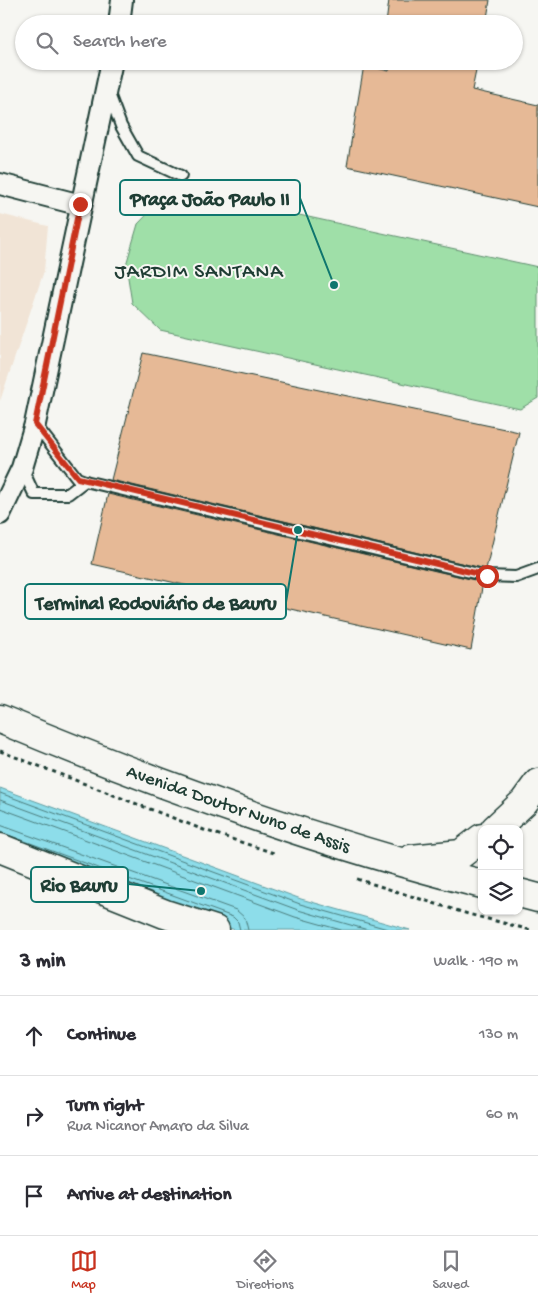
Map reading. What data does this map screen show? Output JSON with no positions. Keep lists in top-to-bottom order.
{
  "streets": {
    "main road": ["Avenida Doutor Nuno de Assis"]
  },
  "districts": ["JARDIM SANTANA"],
  "places": ["Praça João Paulo II", "Terminal Rodoviário de Bauru", "Rio Bauru"],
  "page": {
    "search": "Search here",
    "heading": ["3 min", "Walk · 190 m"],
    "list": [
      ["Continue", "130 m"],
      ["Turn right", "Rua Nicanor Amaro da Silva", "60 m"],
      "Arrive at destination"
    ],
    "nav": ["Map", "Directions", "Saved"]
  }
}
